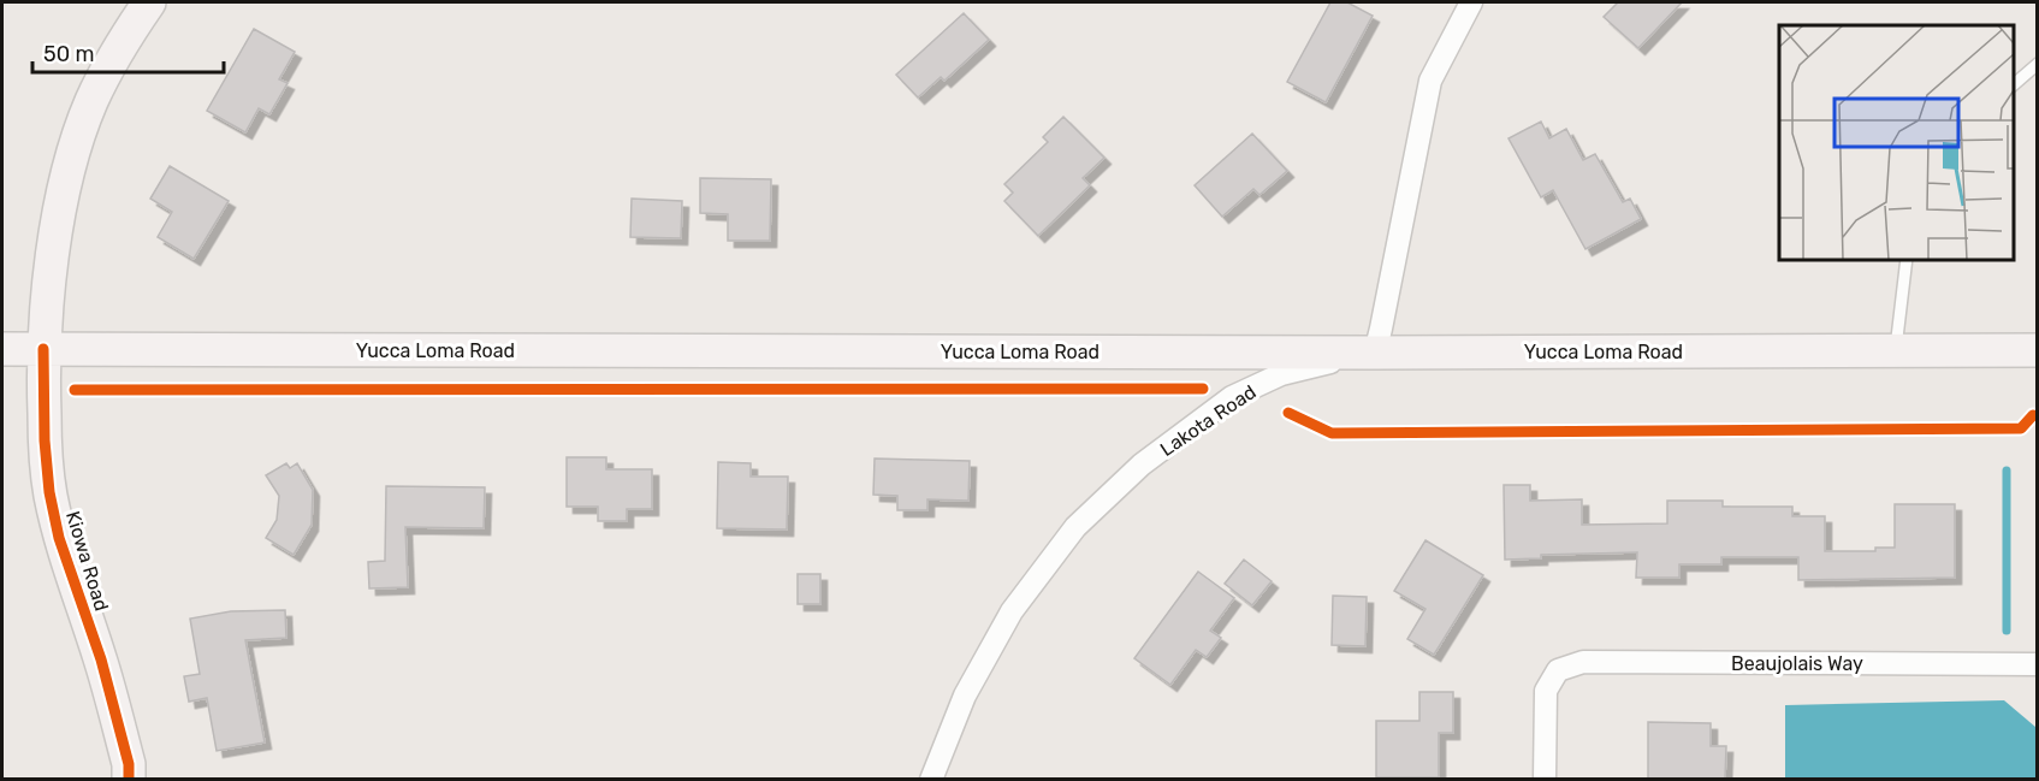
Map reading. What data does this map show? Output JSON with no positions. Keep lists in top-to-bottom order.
{
  "streets": {
    "main road": ["Yucca Loma Road", "Kiowa Road"],
    "street": ["Lakota Road", "Beaujolais Way"]
  },
  "crossings": [
    ["Yucca Loma Road", "Lakota Road"],
    ["Yucca Loma Road", "Kiowa Road"]
  ],
  "scale_bar": "50 m"
}
